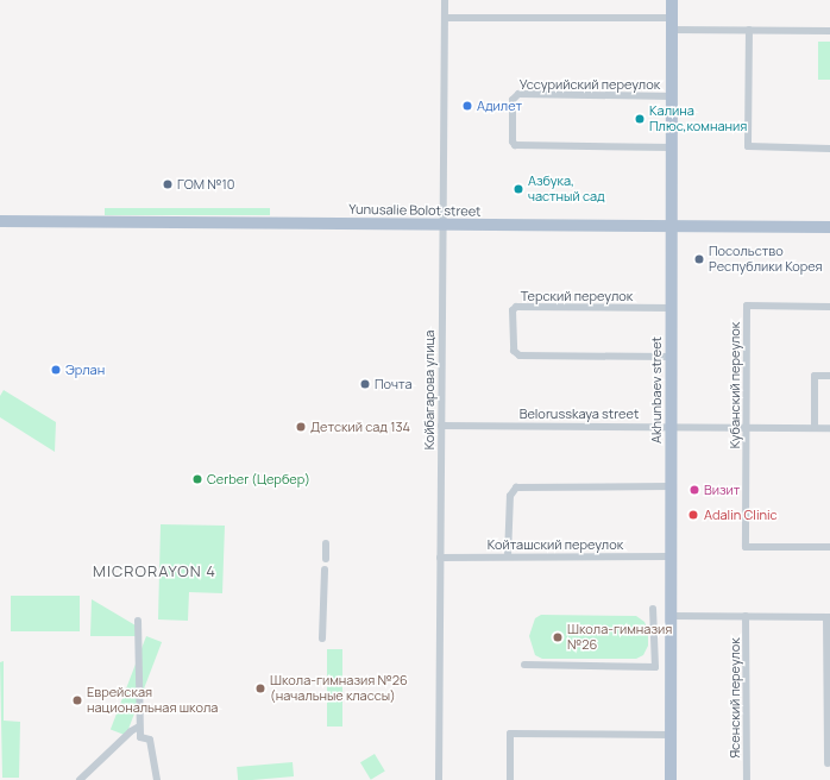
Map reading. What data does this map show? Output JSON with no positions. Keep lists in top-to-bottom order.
{
  "streets": {
    "main road": ["Yunusalie Bolot street", "Akhunbaev street"],
    "street": [
      "Уссурийский переулок",
      "Терский переулок",
      "Кубанский переулок",
      "Койбагарова улица",
      "Belorusskaya street",
      "Койташский переулок",
      "Ясенский переулок"
    ]
  },
  "crossings": [
    ["Уссурийский переулок", "Akhunbaev street"],
    ["Yunusalie Bolot street", "Койбагарова улица"],
    ["Yunusalie Bolot street", "Akhunbaev street"],
    ["Терский переулок", "Akhunbaev street"],
    ["Кубанский переулок", "Belorusskaya street"],
    ["Койбагарова улица", "Belorusskaya street"],
    ["Койбагарова улица", "Койташский переулок"],
    ["Akhunbaev street", "Belorusskaya street"],
    ["Akhunbaev street", "Койташский переулок"]
  ],
  "districts": ["MICRORAYON 4"],
  "places": [
    "Адилет",
    "Калина Плюс,комнания",
    "ГОМ №10",
    "Азбука, частный сад",
    "Посольство Республики Корея",
    "Эрлан",
    "Почта",
    "Детский сад 134",
    "Cerber (Цербер)",
    "Визит",
    "Adalin Clinic",
    "Школа-гимназия №26",
    "Школа-гимназия №26 (начальные классы)",
    "Еврейская национальная школа"
  ]
}
